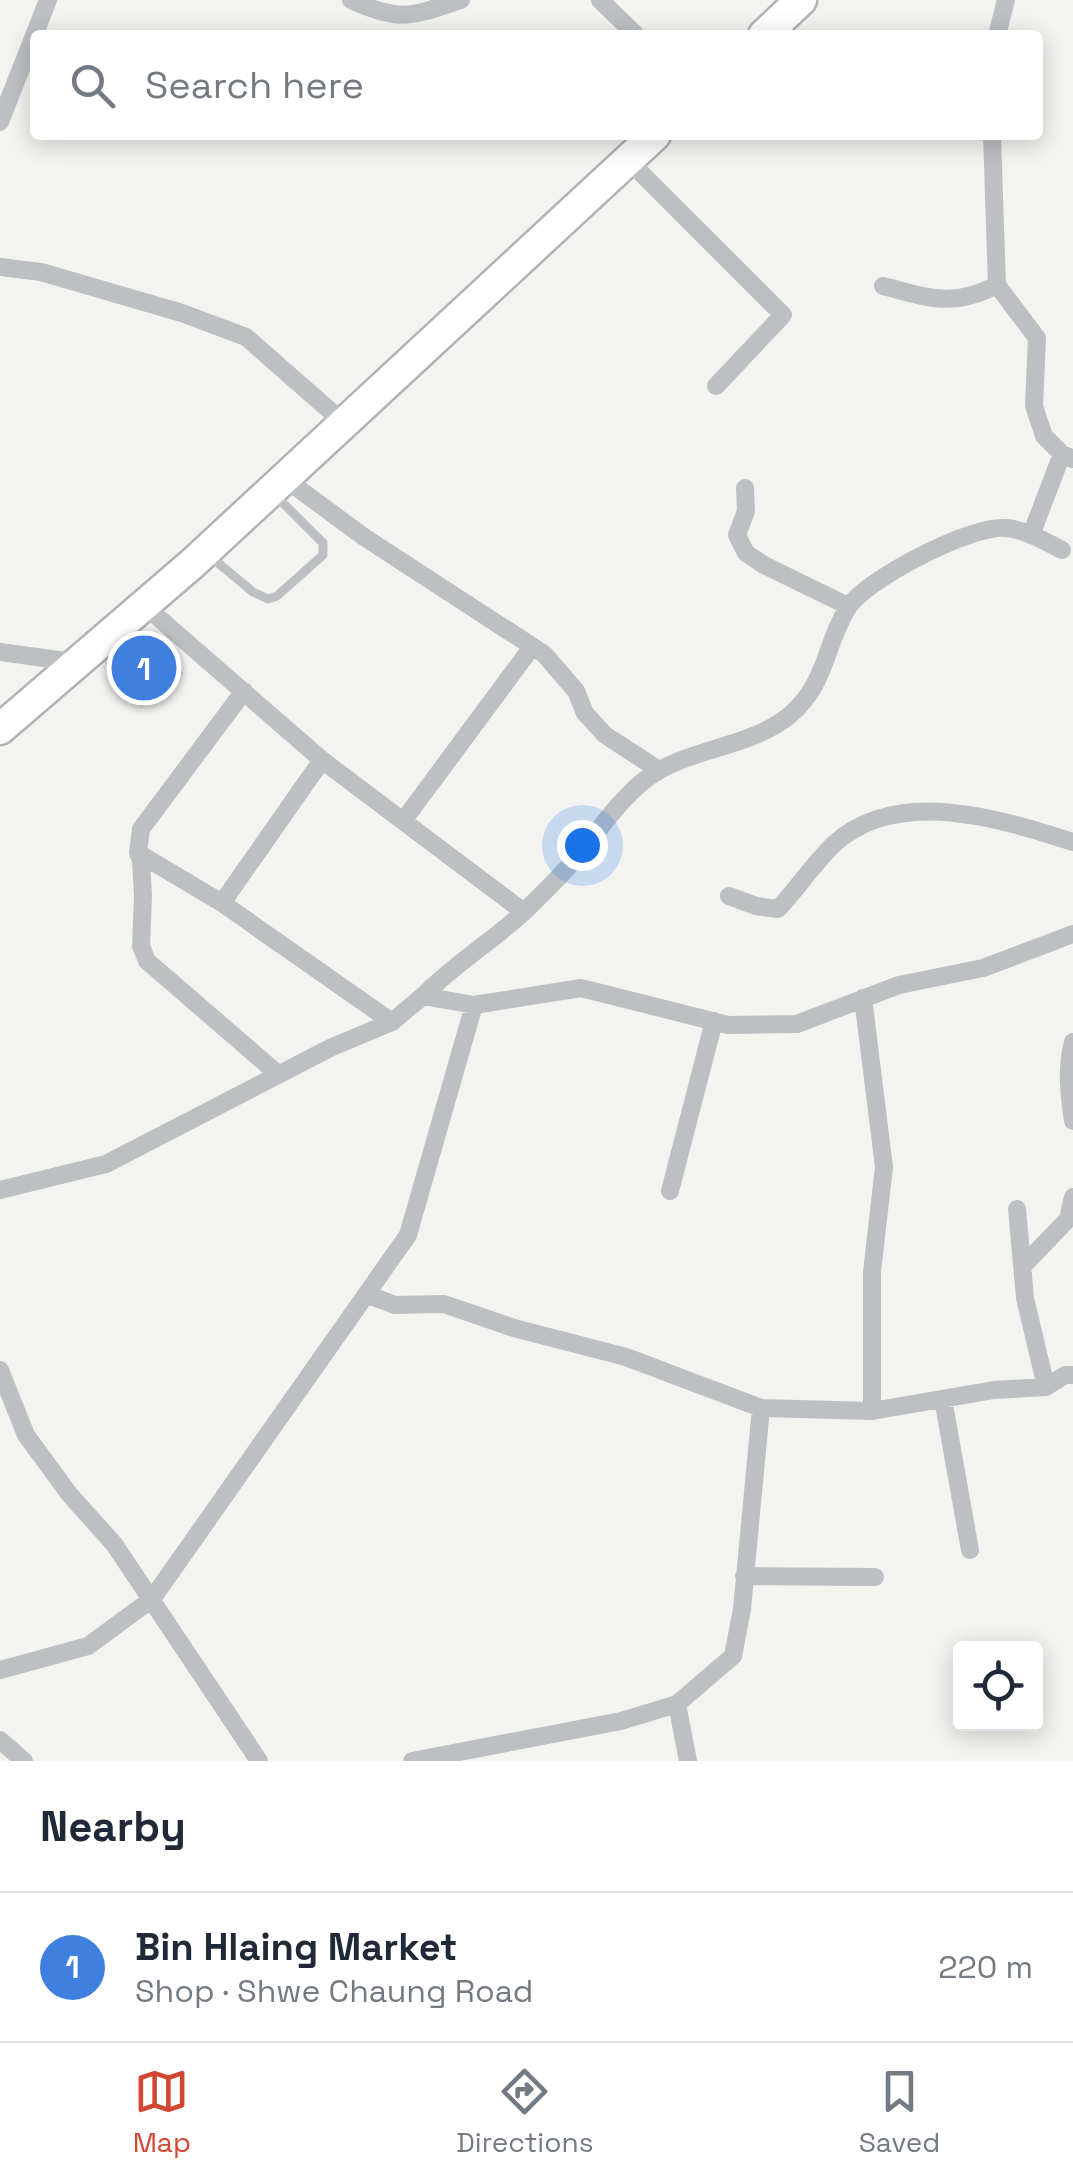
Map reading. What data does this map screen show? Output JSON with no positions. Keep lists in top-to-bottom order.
{
  "page": {
    "search": "Search here",
    "pins": "1",
    "heading": "Nearby",
    "list": [
      {
        "mark": "1",
        "name": "Bin Hlaing Market",
        "note": "Shop · Shwe Chaung Road",
        "value": "220 m"
      }
    ],
    "nav": ["Map", "Directions", "Saved"]
  }
}
